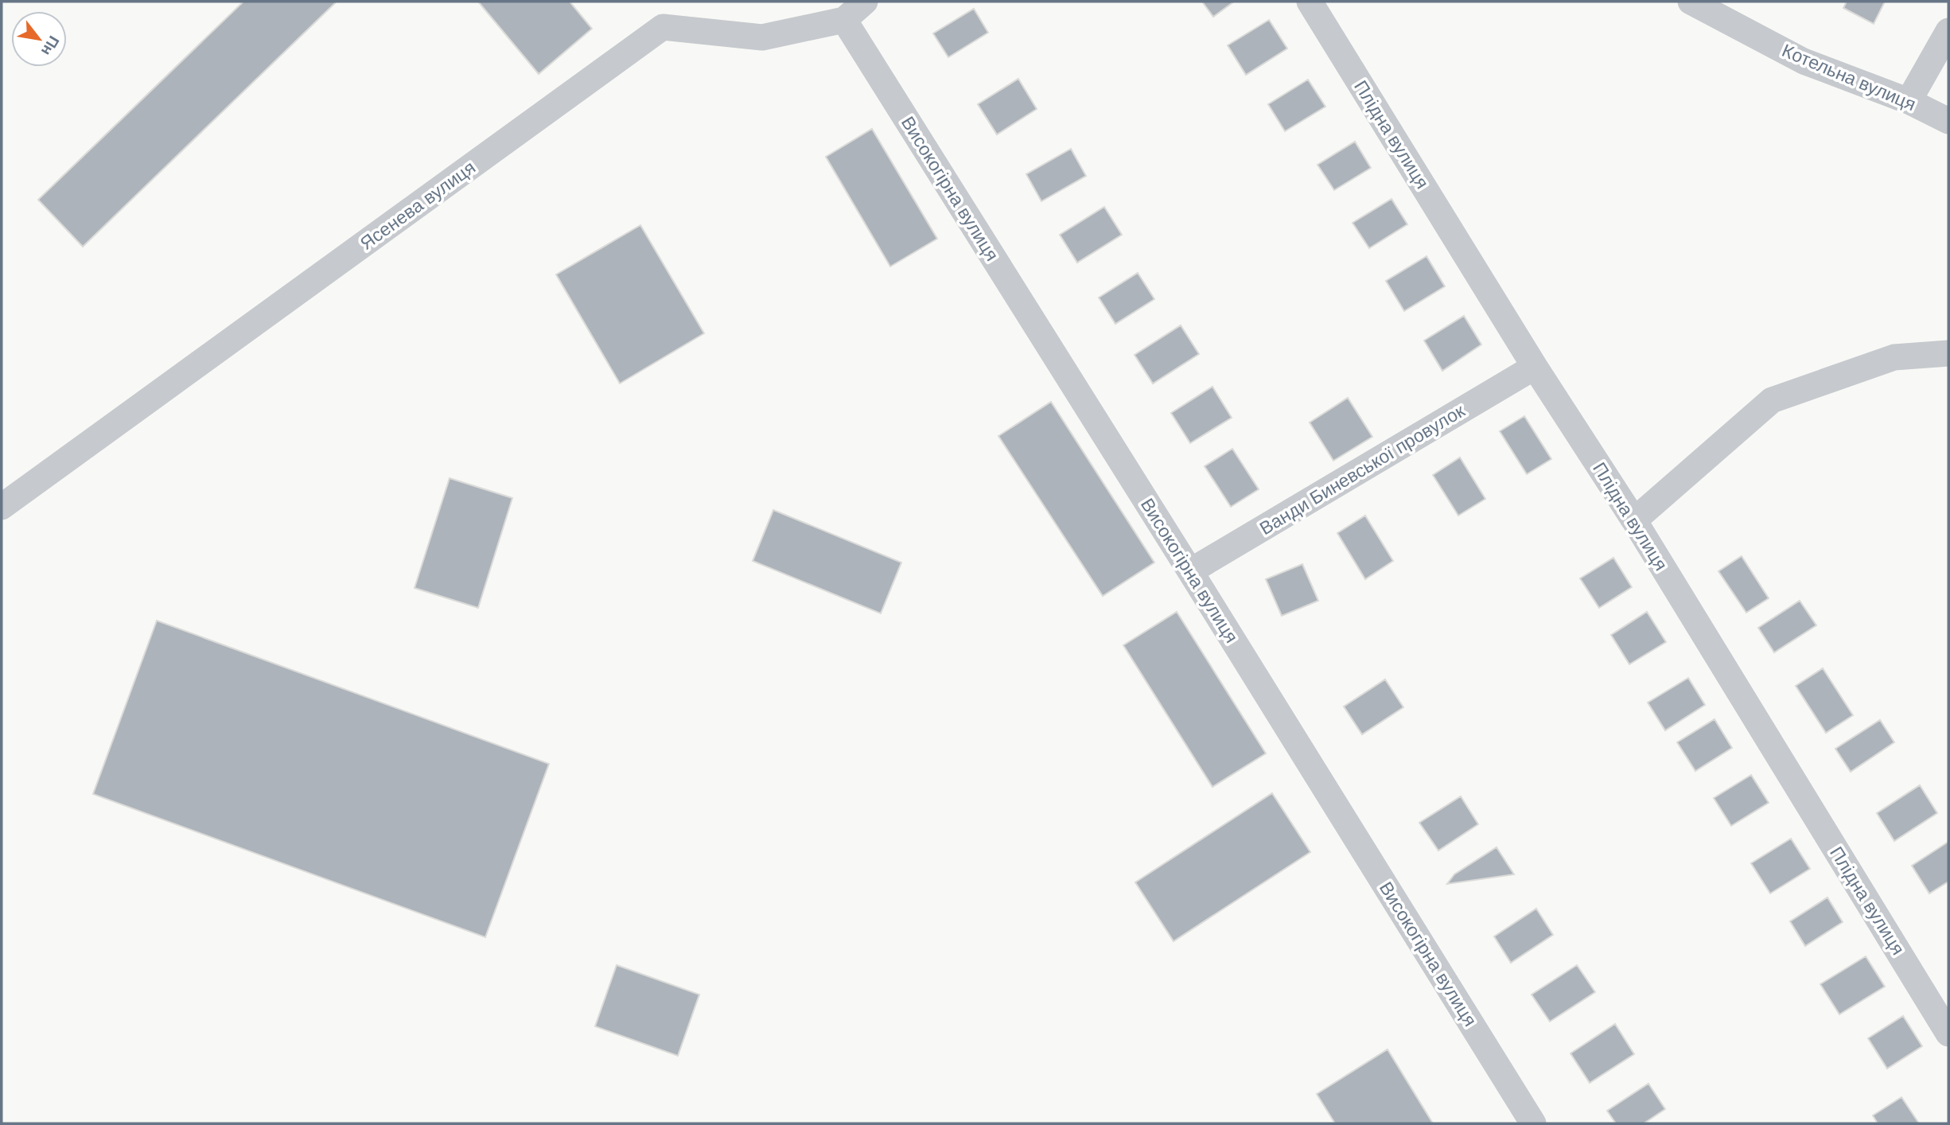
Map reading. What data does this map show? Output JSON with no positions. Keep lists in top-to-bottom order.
{
  "streets": {
    "street": [
      "Котельна вулиця",
      "Плідна вулиця",
      "Високогірна вулиця",
      "Ясенева вулиця",
      "Ванди Биневської провулок"
    ]
  },
  "crossings": [
    ["Плідна вулиця", "Ванди Биневської провулок"],
    ["Високогірна вулиця", "Ясенева вулиця"],
    ["Високогірна вулиця", "Ванди Биневської провулок"]
  ],
  "north": "bottom right"
}
